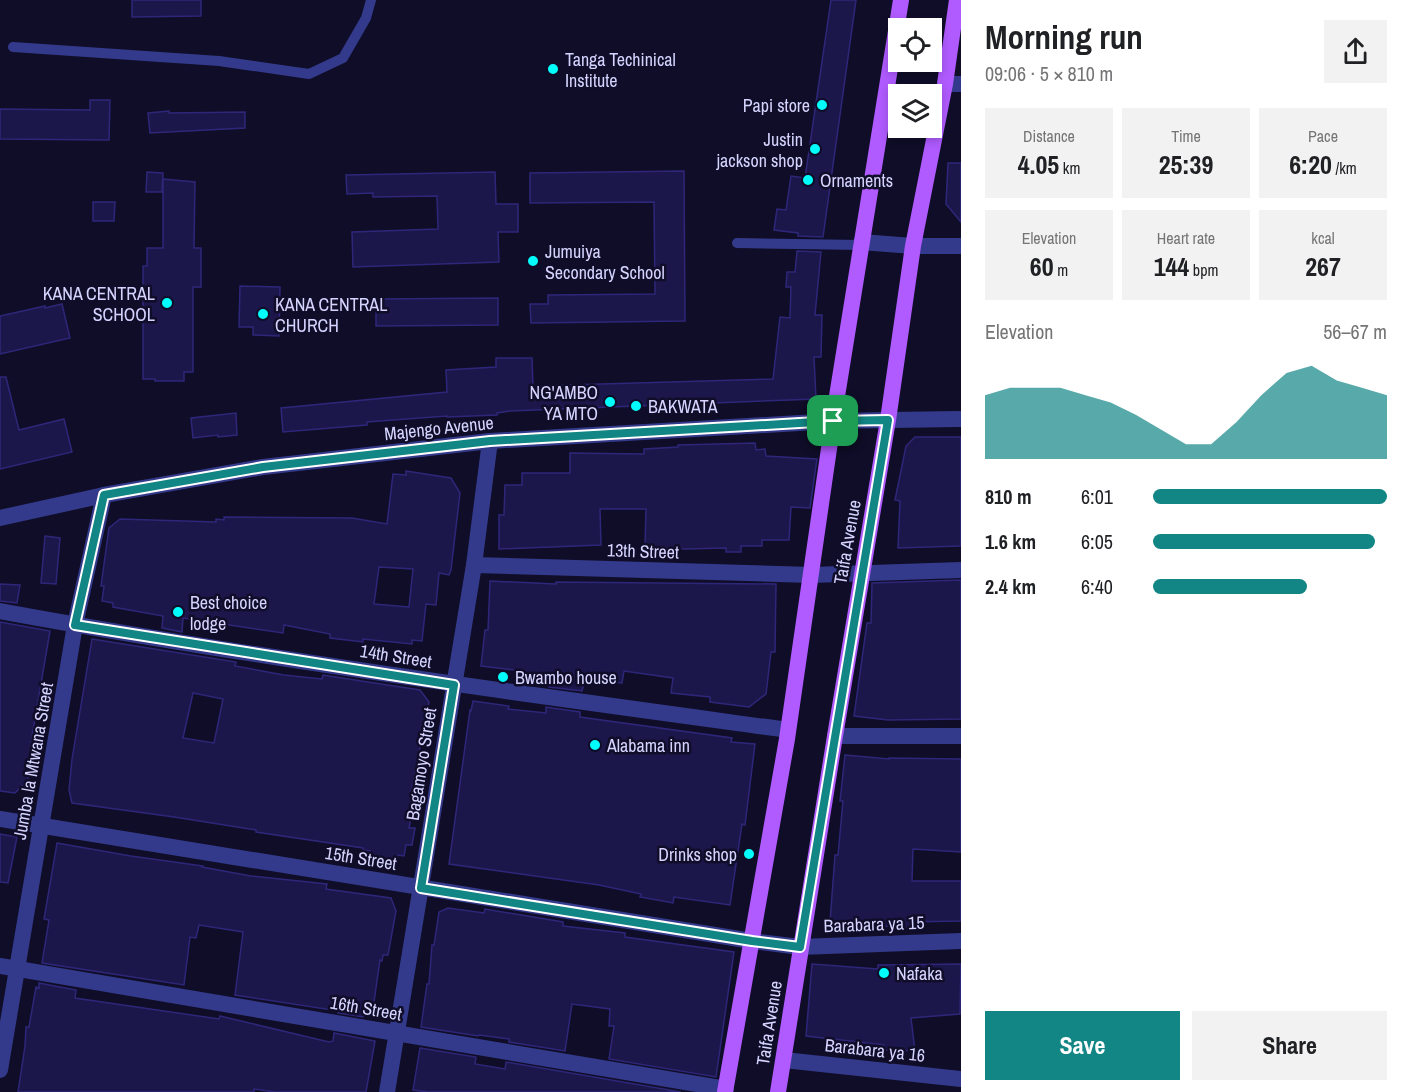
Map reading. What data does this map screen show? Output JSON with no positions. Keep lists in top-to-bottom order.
{
  "streets": {
    "main road": ["Taifa Avenue"],
    "street": [
      "Majengo Avenue",
      "13th Street",
      "14th Street",
      "Jumba la Mtwana Street",
      "Bagamoyo Street",
      "15th Street",
      "Barabara ya 15",
      "16th Street",
      "Barabara ya 16"
    ]
  },
  "crossings": [
    ["Majengo Avenue", "Taifa Avenue"],
    ["Majengo Avenue", "Jumba la Mtwana Street"],
    ["Majengo Avenue", "Bagamoyo Street"],
    ["Taifa Avenue", "13th Street"],
    ["Taifa Avenue", "14th Street"],
    ["Taifa Avenue", "15th Street"],
    ["Taifa Avenue", "Barabara ya 15"],
    ["Taifa Avenue", "16th Street"],
    ["Taifa Avenue", "Barabara ya 16"],
    ["13th Street", "Bagamoyo Street"],
    ["14th Street", "Jumba la Mtwana Street"],
    ["14th Street", "Bagamoyo Street"],
    ["Jumba la Mtwana Street", "15th Street"],
    ["Jumba la Mtwana Street", "16th Street"],
    ["Bagamoyo Street", "15th Street"],
    ["Bagamoyo Street", "16th Street"],
    ["15th Street", "Barabara ya 15"]
  ],
  "places": [
    "Tanga Techinical Institute",
    "Papi store",
    "Justin jackson shop",
    "Ornaments",
    "Jumuiya Secondary School",
    "KANA CENTRAL SCHOOL",
    "KANA CENTRAL CHURCH",
    "NG'AMBO YA MTO",
    "BAKWATA",
    "Best choice lodge",
    "Bwambo house",
    "Alabama inn",
    "Drinks shop",
    "Nafaka"
  ],
  "page": {
    "heading": ["Morning run", "09:06 · 5 × 810 m"],
    "stats": [
      ["Distance", "4.05 km"],
      ["Time", "25:39"],
      ["Pace", "6:20 /km"],
      ["Elevation", "60 m"],
      ["Heart rate", "144 bpm"],
      ["kcal", "267"]
    ],
    "chart": ["Elevation", "56–67 m"],
    "list": [
      {
        "name": "810 m",
        "note": "6:01"
      },
      {
        "name": "1.6 km",
        "note": "6:05"
      },
      {
        "name": "2.4 km",
        "note": "6:40"
      }
    ],
    "buttons": ["Save", "Share"]
  }
}
